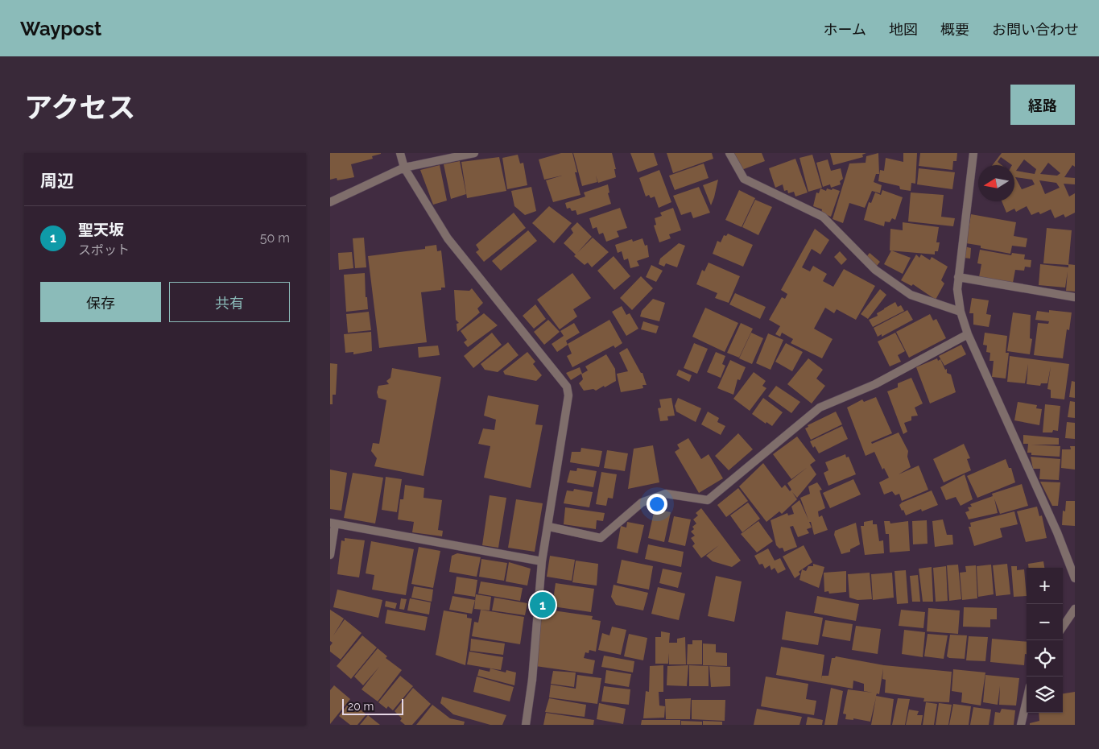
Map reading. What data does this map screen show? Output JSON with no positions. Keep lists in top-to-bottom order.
{
  "scale_bar": "20 m",
  "north": "left",
  "page": {
    "header": "Waypost",
    "nav": [
      "ホーム",
      "地図",
      "概要",
      "お問い合わせ"
    ],
    "title": "アクセス",
    "buttons": [
      "経路",
      ["保存", "共有"]
    ],
    "heading": "周辺",
    "list": [
      {
        "mark": "1",
        "name": "聖天坂",
        "note": "スポット",
        "value": "50 m"
      }
    ],
    "map_buttons": ["+", "−"],
    "pins": "1",
    "scale": "20 m"
  }
}
